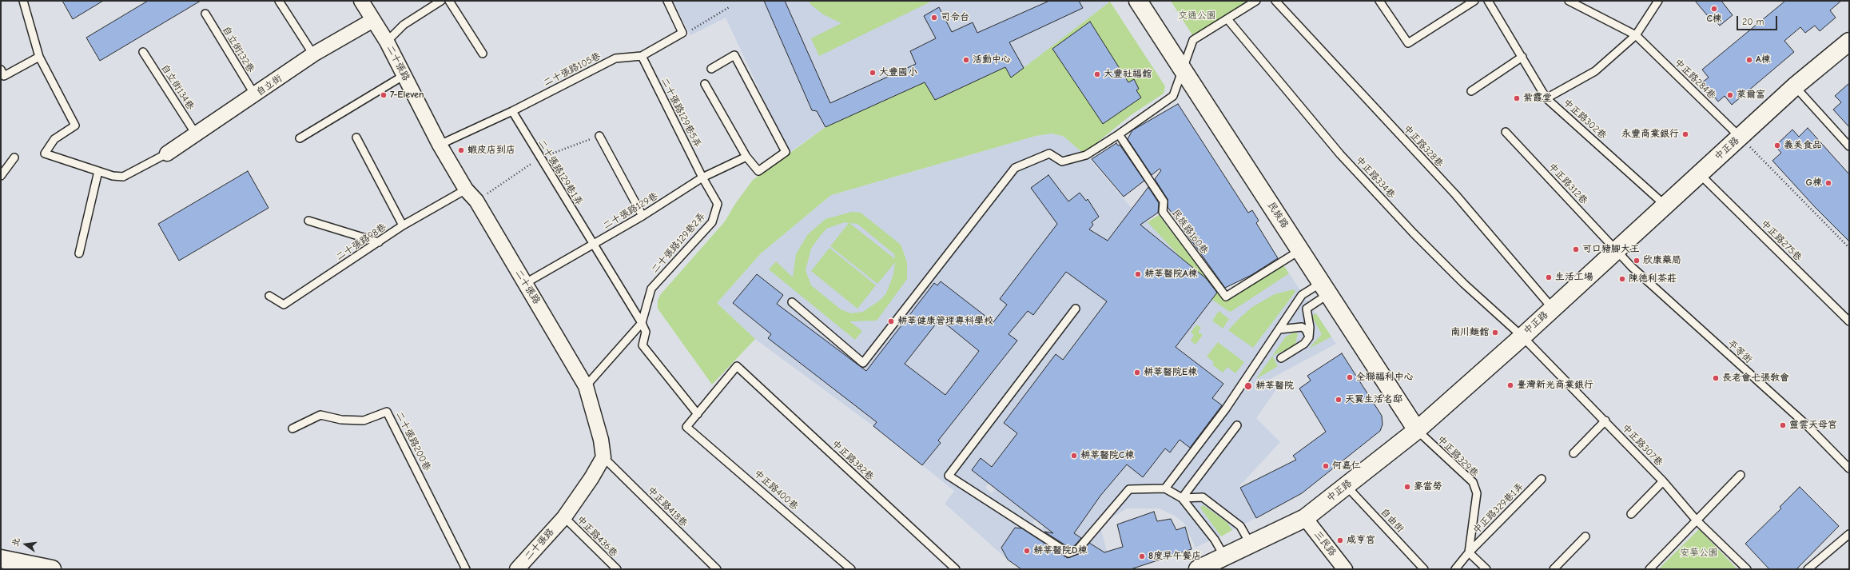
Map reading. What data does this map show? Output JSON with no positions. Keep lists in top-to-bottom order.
{
  "streets": {
    "street": [
      "二十張路",
      "自立街",
      "中正路",
      "民族路",
      "三民路"
    ],
    "lane": [
      "自立街132巷",
      "二十張路105巷",
      "中正路284巷",
      "自立街134巷",
      "二十張路129巷5弄",
      "中正路302巷",
      "中正路328巷",
      "二十張路129巷1弄",
      "中正路334巷",
      "中正路312巷",
      "二十張路129巷",
      "民族路160巷",
      "中正路275巷",
      "二十張路98巷",
      "二十張路129巷2弄",
      "平等街",
      "二十張路200巷",
      "中正路307巷",
      "中正路329巷",
      "中正路382巷",
      "中正路400巷",
      "中正路418巷",
      "中正路329巷1弄",
      "自由街",
      "中正路436巷"
    ]
  },
  "crossings": [
    ["自立街132巷", "自立街"],
    ["二十張路", "二十張路105巷"],
    ["二十張路", "自立街"],
    ["二十張路", "二十張路129巷"],
    ["二十張路", "二十張路98巷"],
    ["二十張路", "二十張路129巷2弄"],
    ["二十張路", "中正路418巷"],
    ["二十張路", "中正路436巷"],
    ["二十張路105巷", "二十張路129巷5弄"],
    ["二十張路105巷", "二十張路129巷1弄"],
    ["中正路284巷", "中正路"],
    ["自立街", "自立街134巷"],
    ["二十張路129巷5弄", "二十張路129巷"],
    ["二十張路129巷5弄", "二十張路129巷2弄"],
    ["中正路302巷", "中正路"],
    ["中正路328巷", "中正路"],
    ["中正路", "中正路334巷"],
    ["中正路", "中正路312巷"],
    ["中正路", "民族路"],
    ["中正路", "中正路275巷"],
    ["中正路", "平等街"],
    ["中正路", "中正路307巷"],
    ["中正路", "中正路329巷"],
    ["中正路", "自由街"],
    ["中正路", "三民路"],
    ["二十張路129巷1弄", "二十張路129巷"],
    ["中正路334巷", "中正路307巷"],
    ["中正路312巷", "平等街"],
    ["二十張路129巷", "二十張路129巷2弄"],
    ["民族路", "民族路160巷"],
    ["民族路", "中正路329巷"],
    ["中正路329巷", "中正路329巷1弄"],
    ["中正路382巷", "中正路400巷"]
  ],
  "parks": ["交通公園", "安華公園"],
  "places": [
    "C棟",
    "司令台",
    "活動中心",
    "A棟",
    "大豐國小",
    "大豐社福館",
    "7-Eleven",
    "萊爾富",
    "紫霞堂",
    "永豐商業銀行",
    "義美食品",
    "蝦皮店到店",
    "G棟",
    "可口豬腳大王",
    "欣康藥局",
    "耕莘醫院A棟",
    "生活工場",
    "陳德利茶莊",
    "耕莘健康管理專科學校",
    "南川麵館",
    "耕莘醫院E棟",
    "全聯福利中心",
    "長老會七張教會",
    "臺灣新光商業銀行",
    "耕莘醫院",
    "天翼生活名邸",
    "靈雲天母宮",
    "耕莘醫院C棟",
    "何嘉仁",
    "麥當勞",
    "咸亨宮",
    "耕莘醫院D棟",
    "8度早午餐店"
  ],
  "scale_bar": "20 m",
  "north": "left"
}
